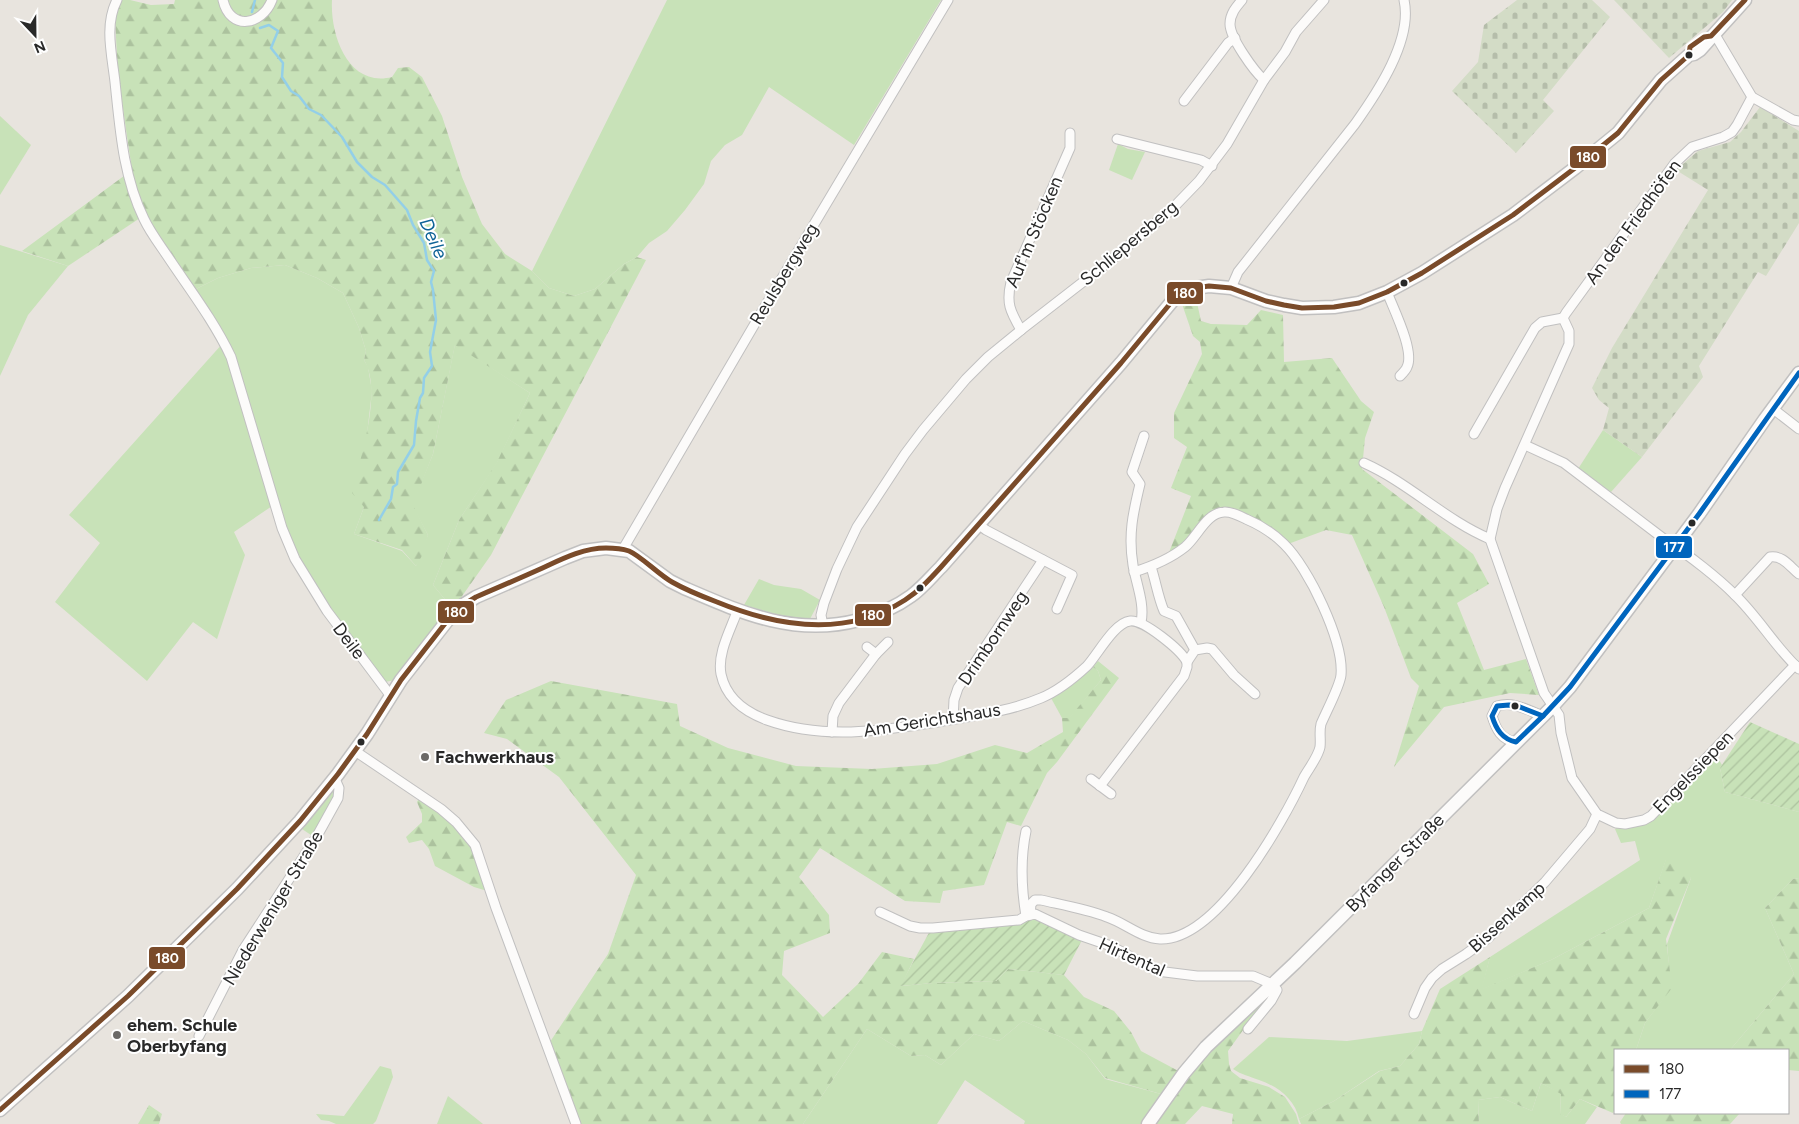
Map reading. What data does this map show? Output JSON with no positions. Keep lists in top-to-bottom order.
{
  "streets": {
    "street": [
      "An den Friedhöfen",
      "Auf'm Stöcken",
      "Schliepersberg",
      "Reulsbergweg",
      "Drimbornweg",
      "Deile",
      "Am Gerichtshaus",
      "Engelssiepen",
      "Byfanger Straße",
      "Niederweniger Straße",
      "Bissenkamp",
      "Hirtental"
    ]
  },
  "crossings": [
    ["Auf'm Stöcken", "Schliepersberg"],
    ["Reulsbergweg", "Niederweniger Straße"],
    ["Drimbornweg", "Am Gerichtshaus"],
    ["Deile", "Niederweniger Straße"],
    ["Engelssiepen", "Bissenkamp"],
    ["Byfanger Straße", "Hirtental"]
  ],
  "water": ["Deile"],
  "places": ["Fachwerkhaus", "ehem. Schule Oberbyfang"],
  "lines": ["transit line 180", "transit line 177"],
  "legend": ["180", "177"],
  "north": "bottom"
}
